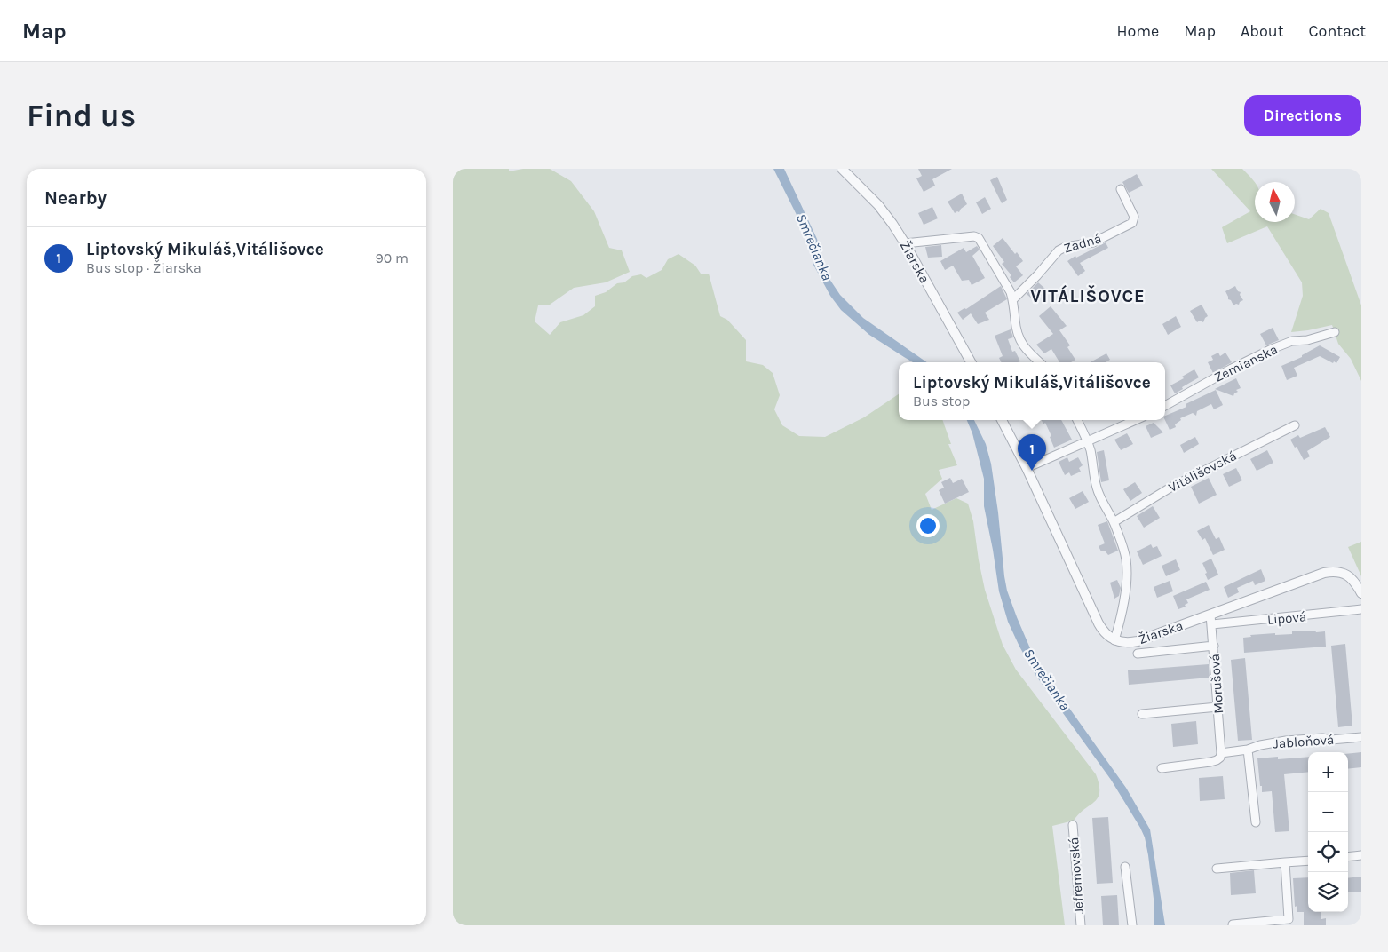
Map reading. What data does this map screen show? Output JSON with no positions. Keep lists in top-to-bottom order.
{
  "streets": {
    "street": [
      "Zadná",
      "Žiarska",
      "Zemianska",
      "Vitálišovská",
      "Lipová",
      "Morušová",
      "Jabloňová",
      "Jefremovská"
    ]
  },
  "crossings": [
    ["Žiarska", "Morušová"],
    ["Lipová", "Morušová"],
    ["Morušová", "Jabloňová"]
  ],
  "districts": ["VITÁLIŠOVCE"],
  "water": ["Smrečianka"],
  "north": "top",
  "page": {
    "header": "Map",
    "nav": [
      "Home",
      "Map",
      "About",
      "Contact"
    ],
    "buttons": "Directions",
    "title": "Find us",
    "heading": "Nearby",
    "list": [
      {
        "mark": "1",
        "name": "Liptovský Mikuláš,Vitálišovce",
        "note": "Bus stop · Žiarska",
        "value": "90 m"
      }
    ],
    "popup": ["Liptovský Mikuláš,Vitálišovce", "Bus stop"],
    "pins": "1",
    "map_buttons": ["+", "−"]
  }
}
